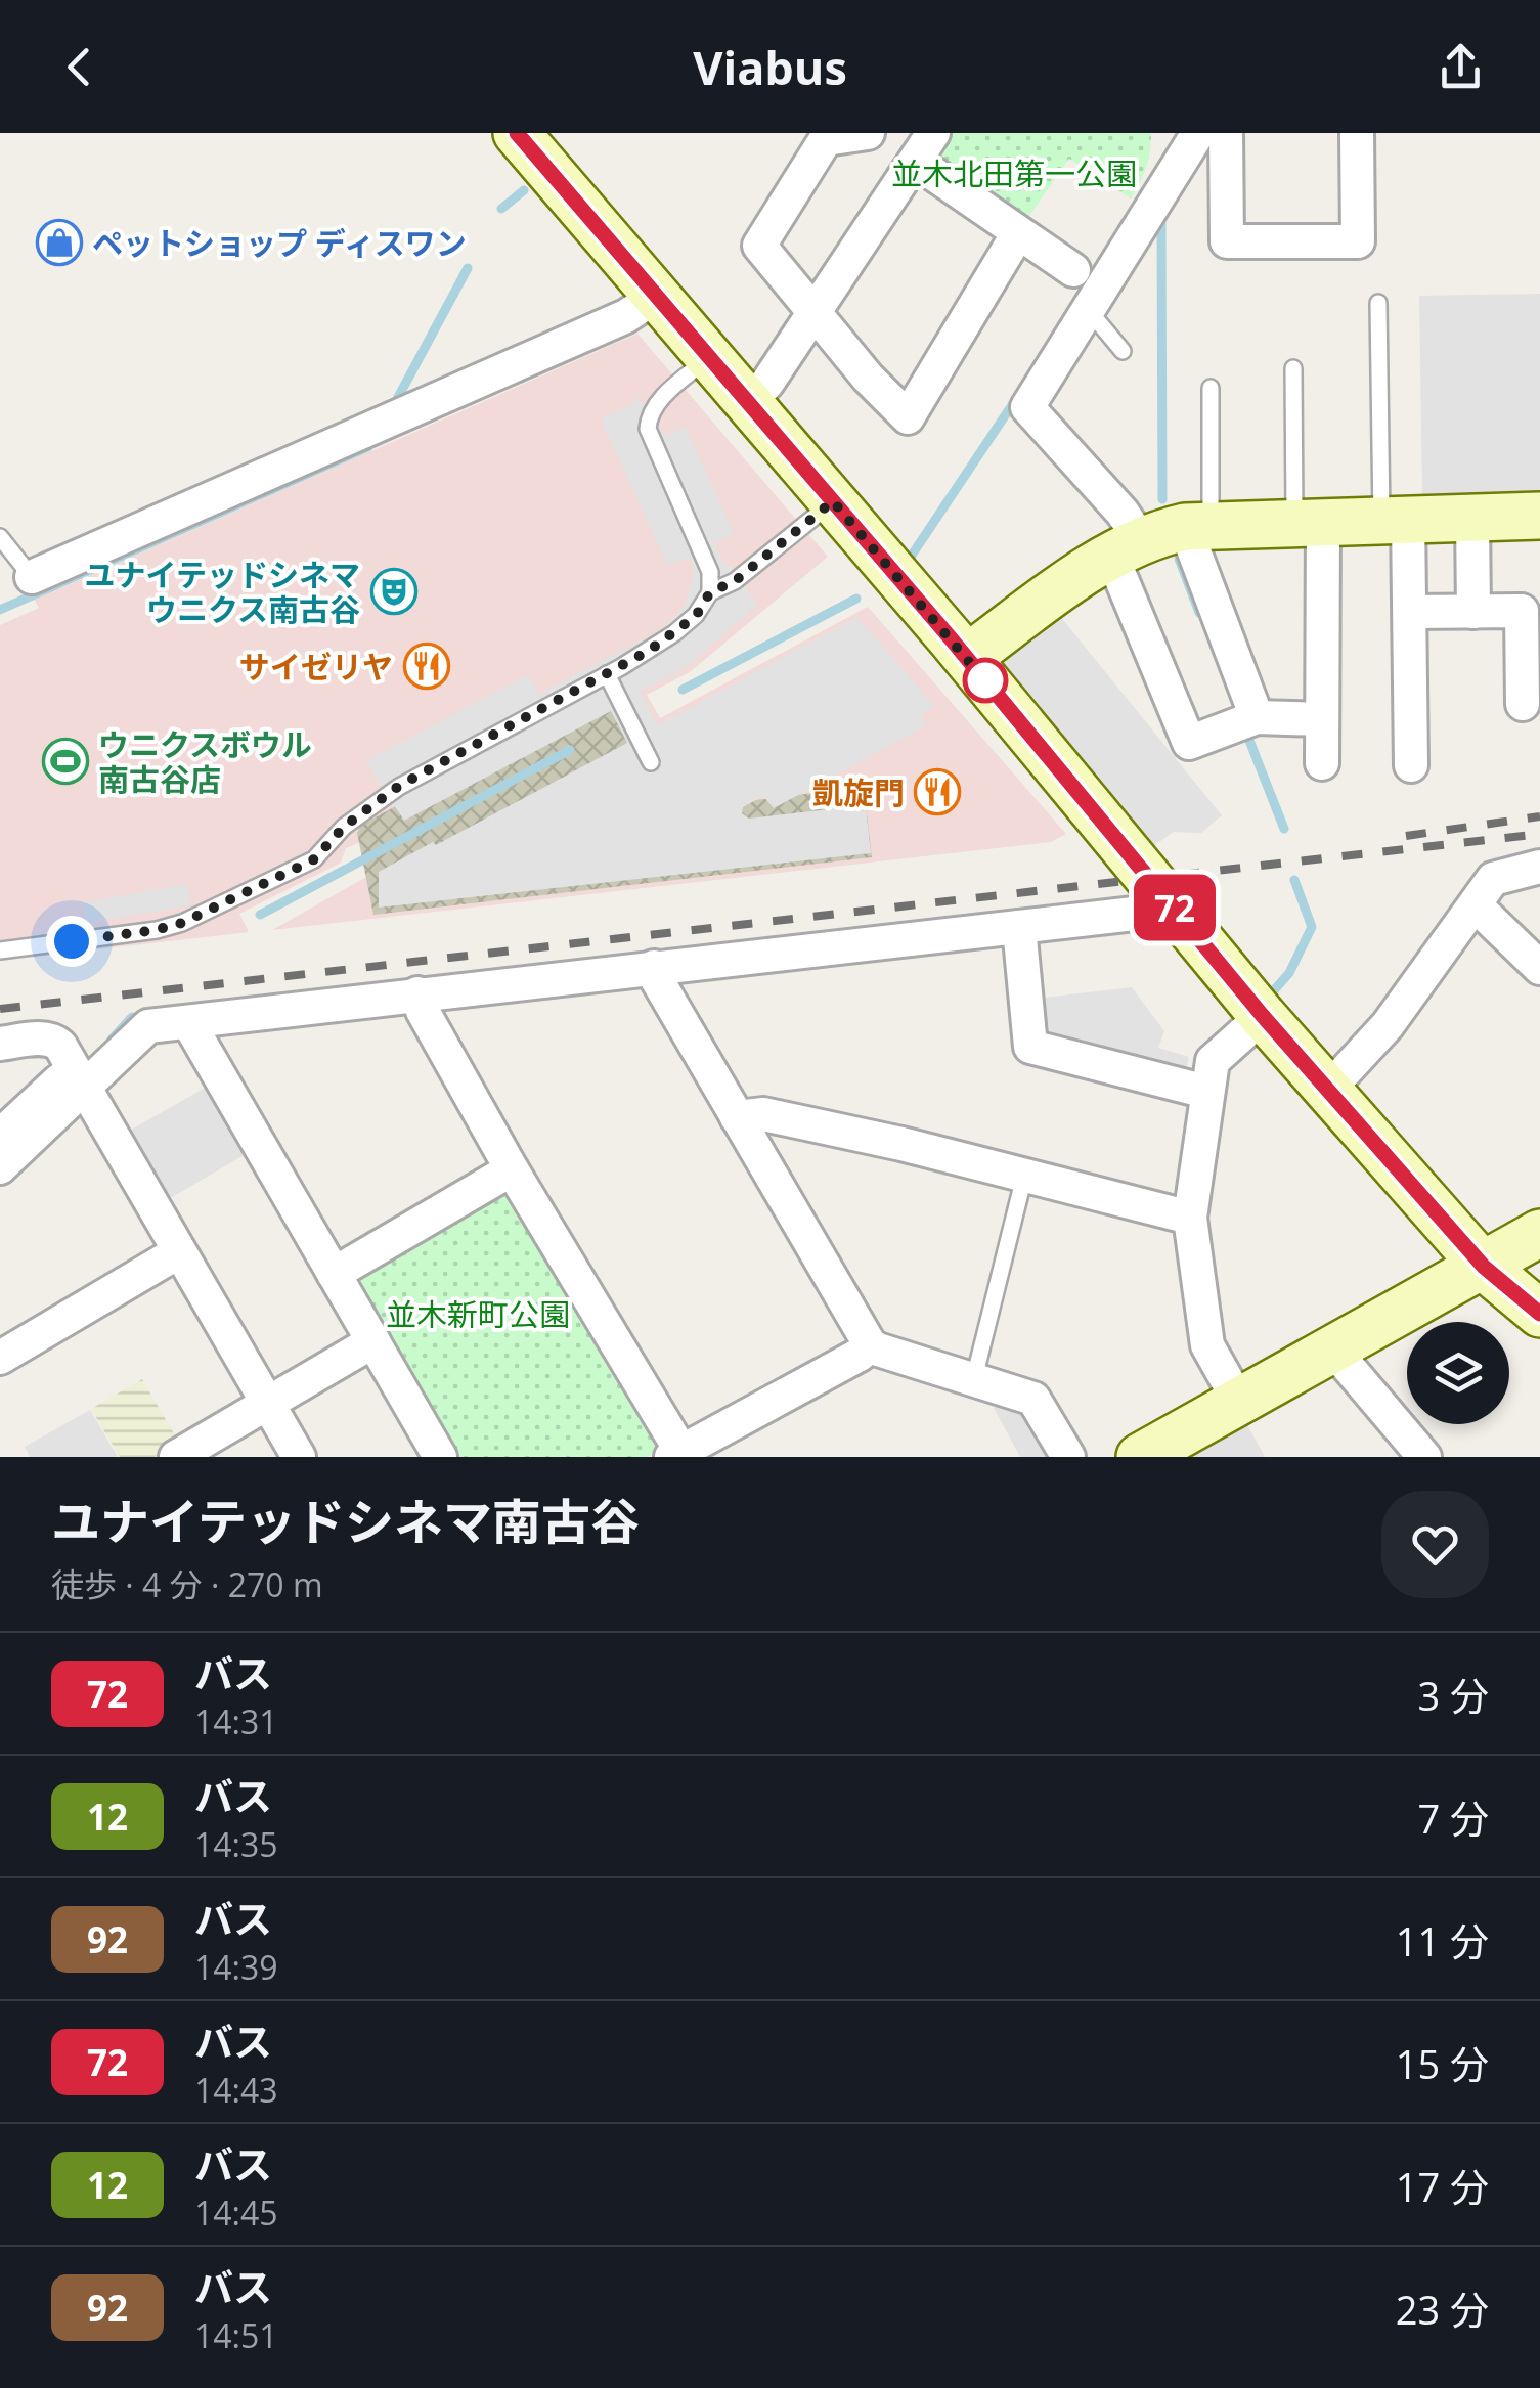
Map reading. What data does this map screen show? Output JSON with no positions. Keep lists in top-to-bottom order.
{
  "parks": ["並木北田第一公園", "並木新町公園"],
  "places": {
    "shop": ["ペットショップ ディスワン"],
    "theatre": ["ユナイテッドシネマ ウニクス南古谷"],
    "restaurant": ["サイゼリヤ", "凱旋門"],
    "sports": ["ウニクスボウル 南古谷店"]
  },
  "lines": ["bus line 72"],
  "page": {
    "header": "Viabus",
    "on_map": "72",
    "heading": ["ユナイテッドシネマ南古谷", "徒歩 · 4 分 · 270 m"],
    "list": [
      {
        "mark": "72",
        "name": "バス",
        "note": "14:31",
        "value": "3 分"
      },
      {
        "mark": "12",
        "name": "バス",
        "note": "14:35",
        "value": "7 分"
      },
      {
        "mark": "92",
        "name": "バス",
        "note": "14:39",
        "value": "11 分"
      },
      {
        "mark": "72",
        "name": "バス",
        "note": "14:43",
        "value": "15 分"
      },
      {
        "mark": "12",
        "name": "バス",
        "note": "14:45",
        "value": "17 分"
      },
      {
        "mark": "92",
        "name": "バス",
        "note": "14:51",
        "value": "23 分"
      }
    ]
  }
}
